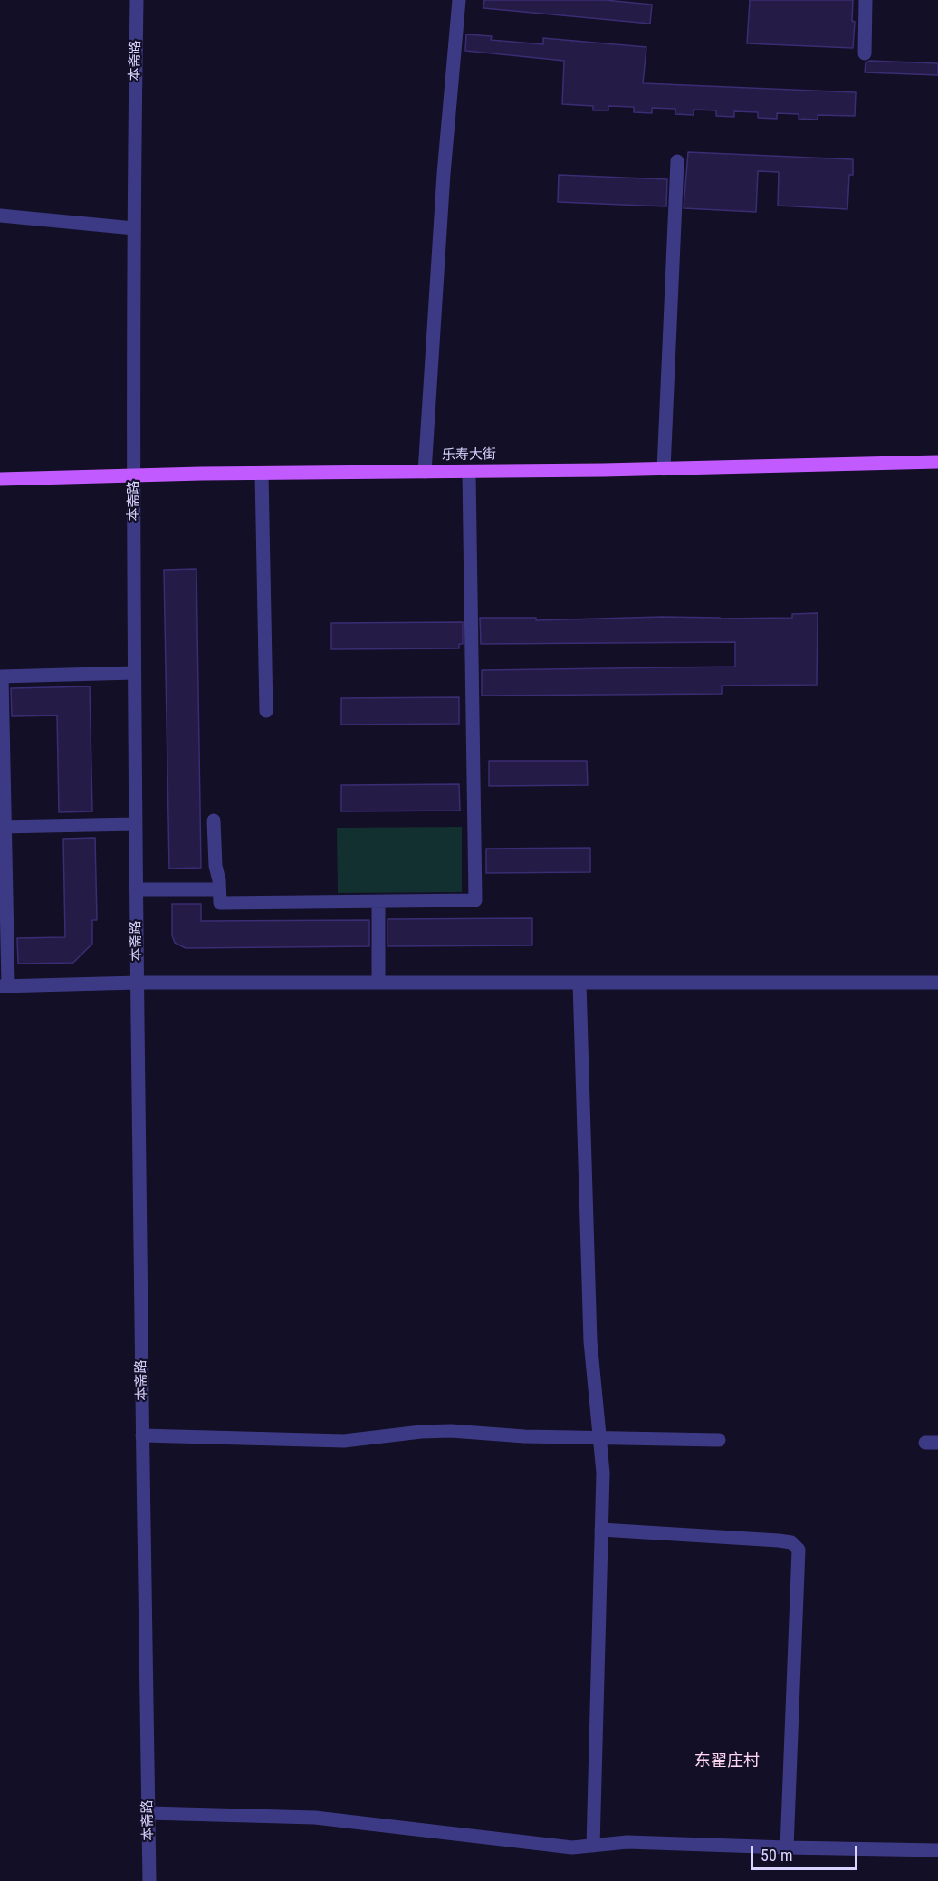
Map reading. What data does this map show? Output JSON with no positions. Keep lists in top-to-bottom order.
{
  "streets": {
    "main road": ["乐寿大街"],
    "street": ["本斋路"]
  },
  "crossings": [
    ["本斋路", "乐寿大街"]
  ],
  "districts": ["东翟庄村"],
  "scale_bar": "50 m"
}
